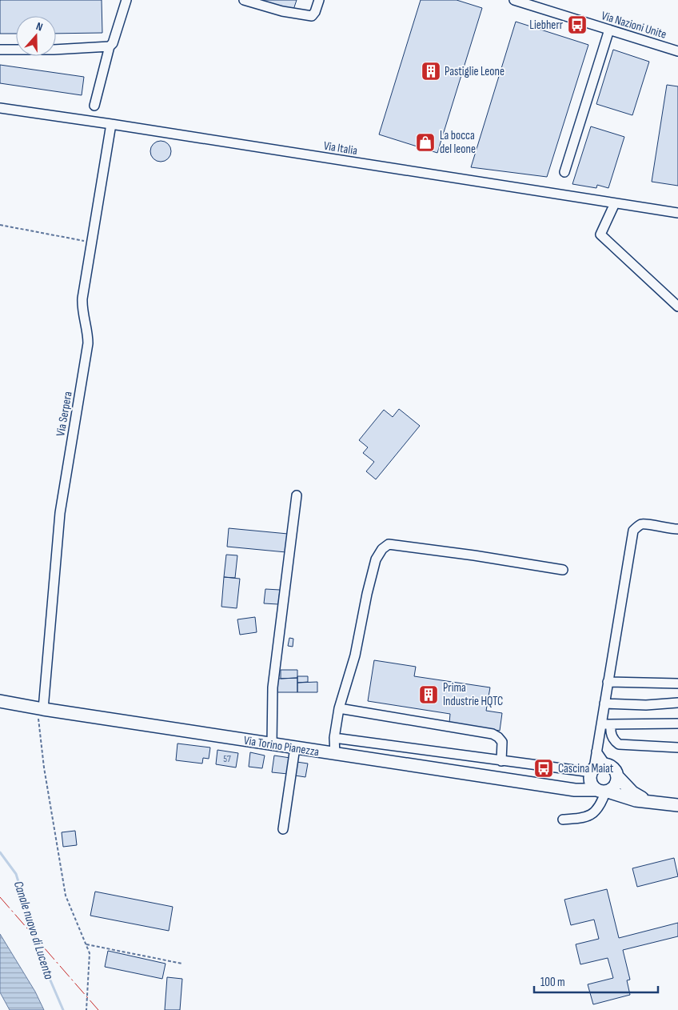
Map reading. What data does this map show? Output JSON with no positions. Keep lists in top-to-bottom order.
{
  "streets": {
    "main road": ["Via Torino Pianezza"],
    "street": ["Via Nazioni Unite", "Via Italia", "Via Serpera"]
  },
  "crossings": [
    ["Via Italia", "Via Serpera"],
    ["Via Serpera", "Via Torino Pianezza"]
  ],
  "water": ["Canale nuovo di Lucento"],
  "places": {
    "bus stop": ["Liebherr", "Cascina Maiat"],
    "building": ["Pastiglie Leone", "Prima Industrie HQTC"],
    "shop": ["La bocca del leone"]
  },
  "house_numbers": ["57"],
  "scale_bar": "100 m",
  "north": "top"
}
